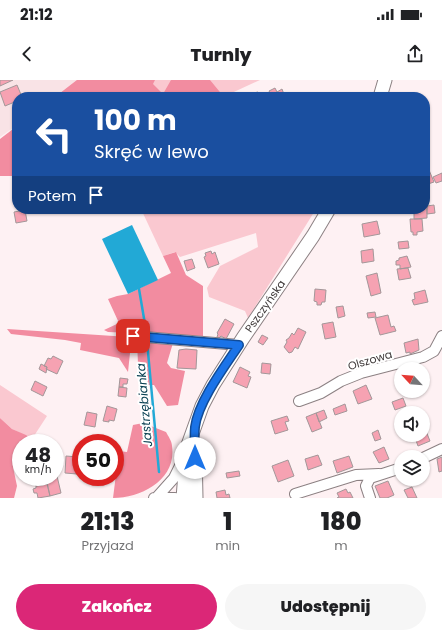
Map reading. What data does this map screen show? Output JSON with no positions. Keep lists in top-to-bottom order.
{
  "streets": {
    "main road": ["Pszczyńska"],
    "street": ["Olszowa"]
  },
  "water": ["Jastrzębianka"],
  "north": "top left",
  "page": {
    "status": "21:12",
    "header": "Turnly",
    "turn": ["100 m", "Skręć w lewo"],
    "then": "Potem",
    "speed": "48 km/h",
    "limit": "50",
    "eta": [
      "21:13",
      "Przyjazd",
      "1",
      "min",
      "180",
      "m"
    ],
    "buttons": ["Zakończ", "Udostępnij"]
  }
}
